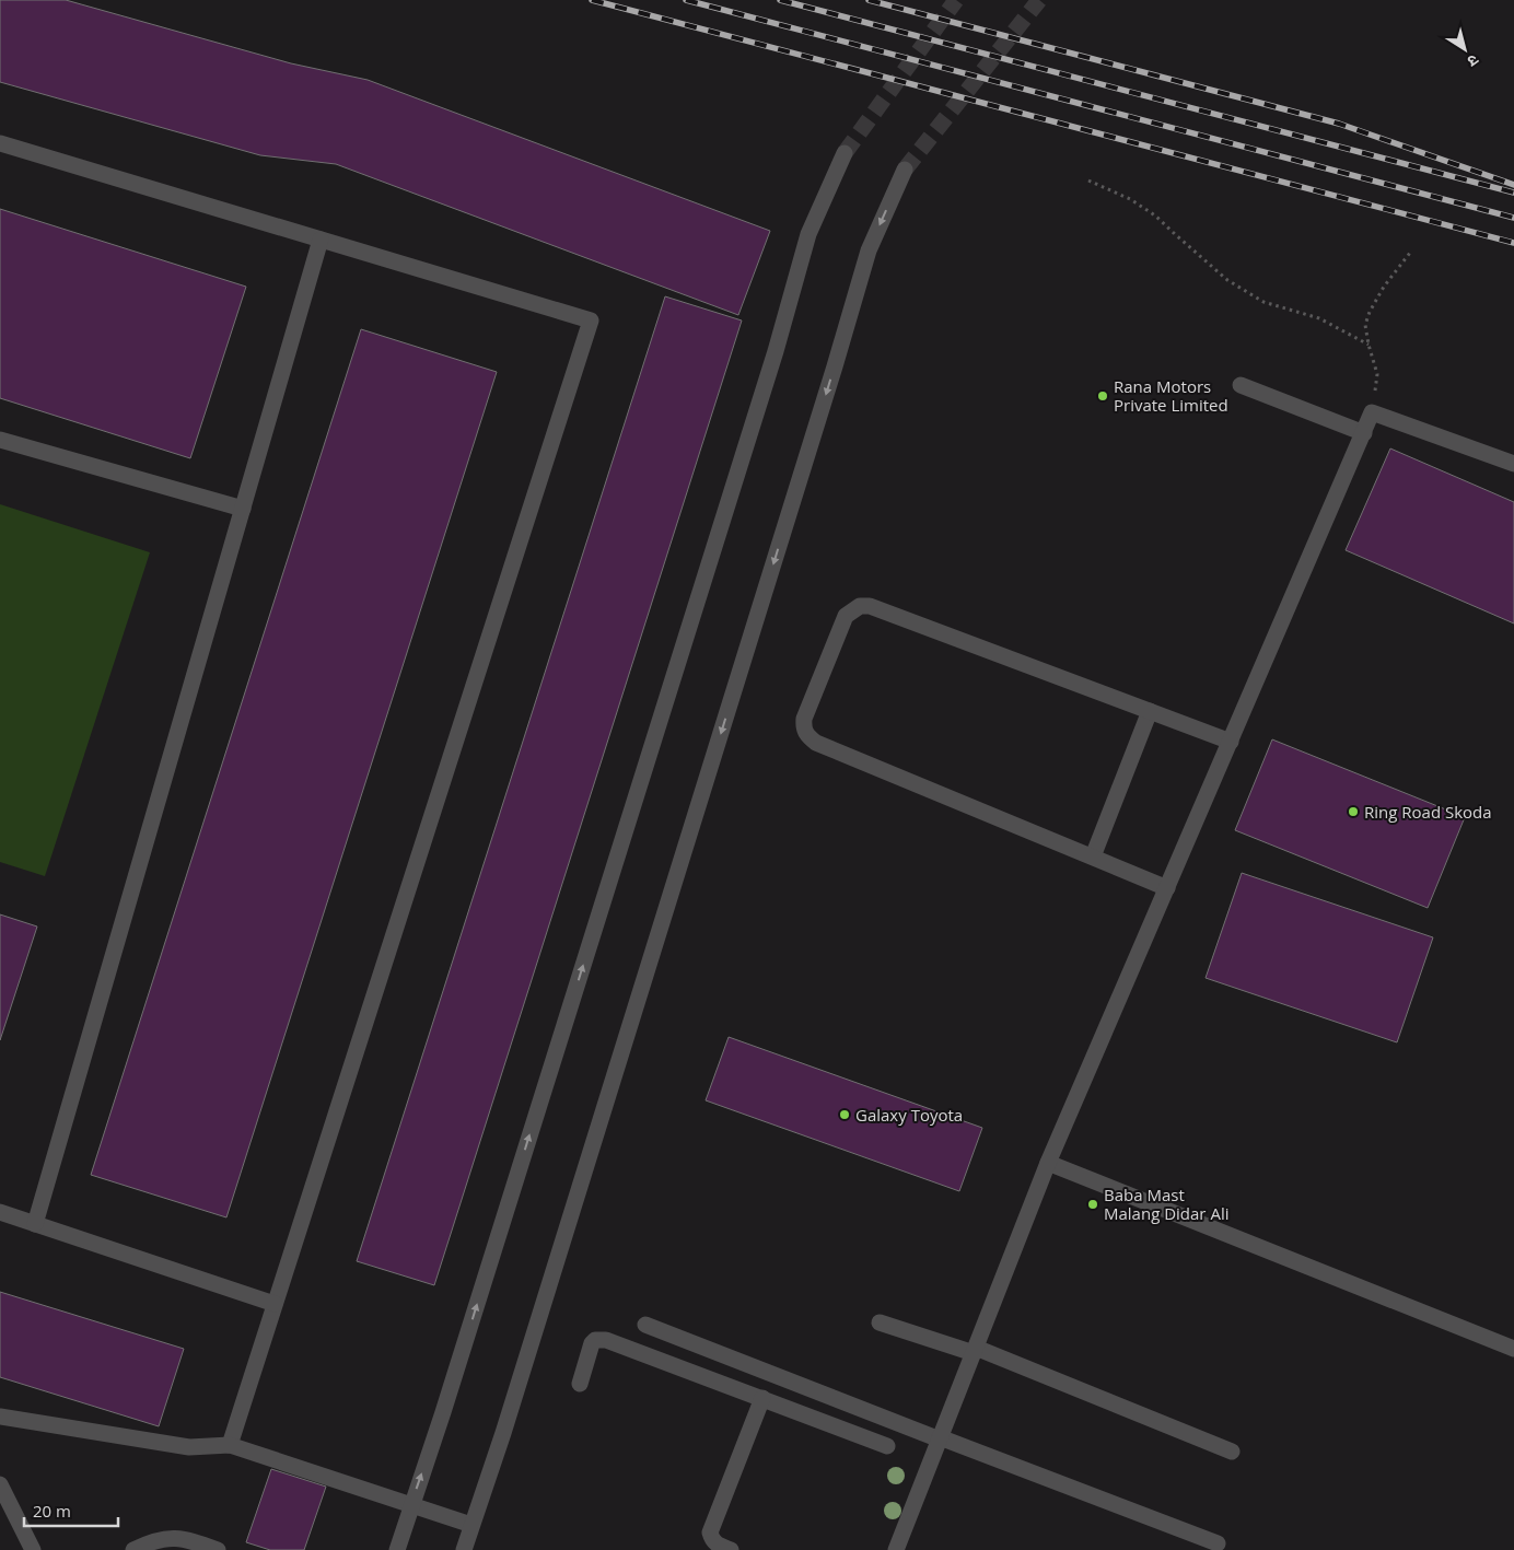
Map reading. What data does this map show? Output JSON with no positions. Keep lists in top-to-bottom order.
{
  "places": [
    "Rana Motors Private Limited",
    "Ring Road Skoda",
    "Galaxy Toyota",
    "Baba Mast Malang Didar Ali"
  ],
  "scale_bar": "20 m",
  "north": "bottom right"
}
